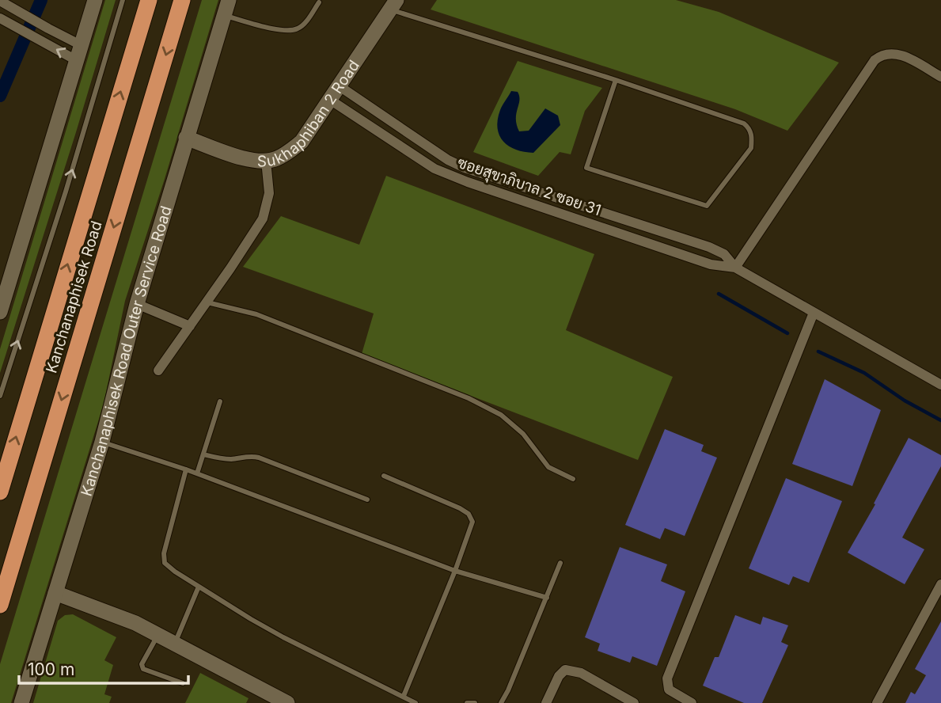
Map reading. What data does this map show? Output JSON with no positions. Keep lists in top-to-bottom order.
{
  "streets": {
    "highway": ["Kanchanaphisek Road"],
    "main road": ["Sukhaphiban 2 Road", "Kanchanaphisek Road Outer Service Road"],
    "street": ["ซอยสุขาภิบาล 2 ซอย 31"]
  },
  "crossings": [
    ["Sukhaphiban 2 Road", "ซอยสุขาภิบาล 2 ซอย 31"],
    ["Sukhaphiban 2 Road", "Kanchanaphisek Road Outer Service Road"]
  ],
  "scale_bar": "100 m"
}
